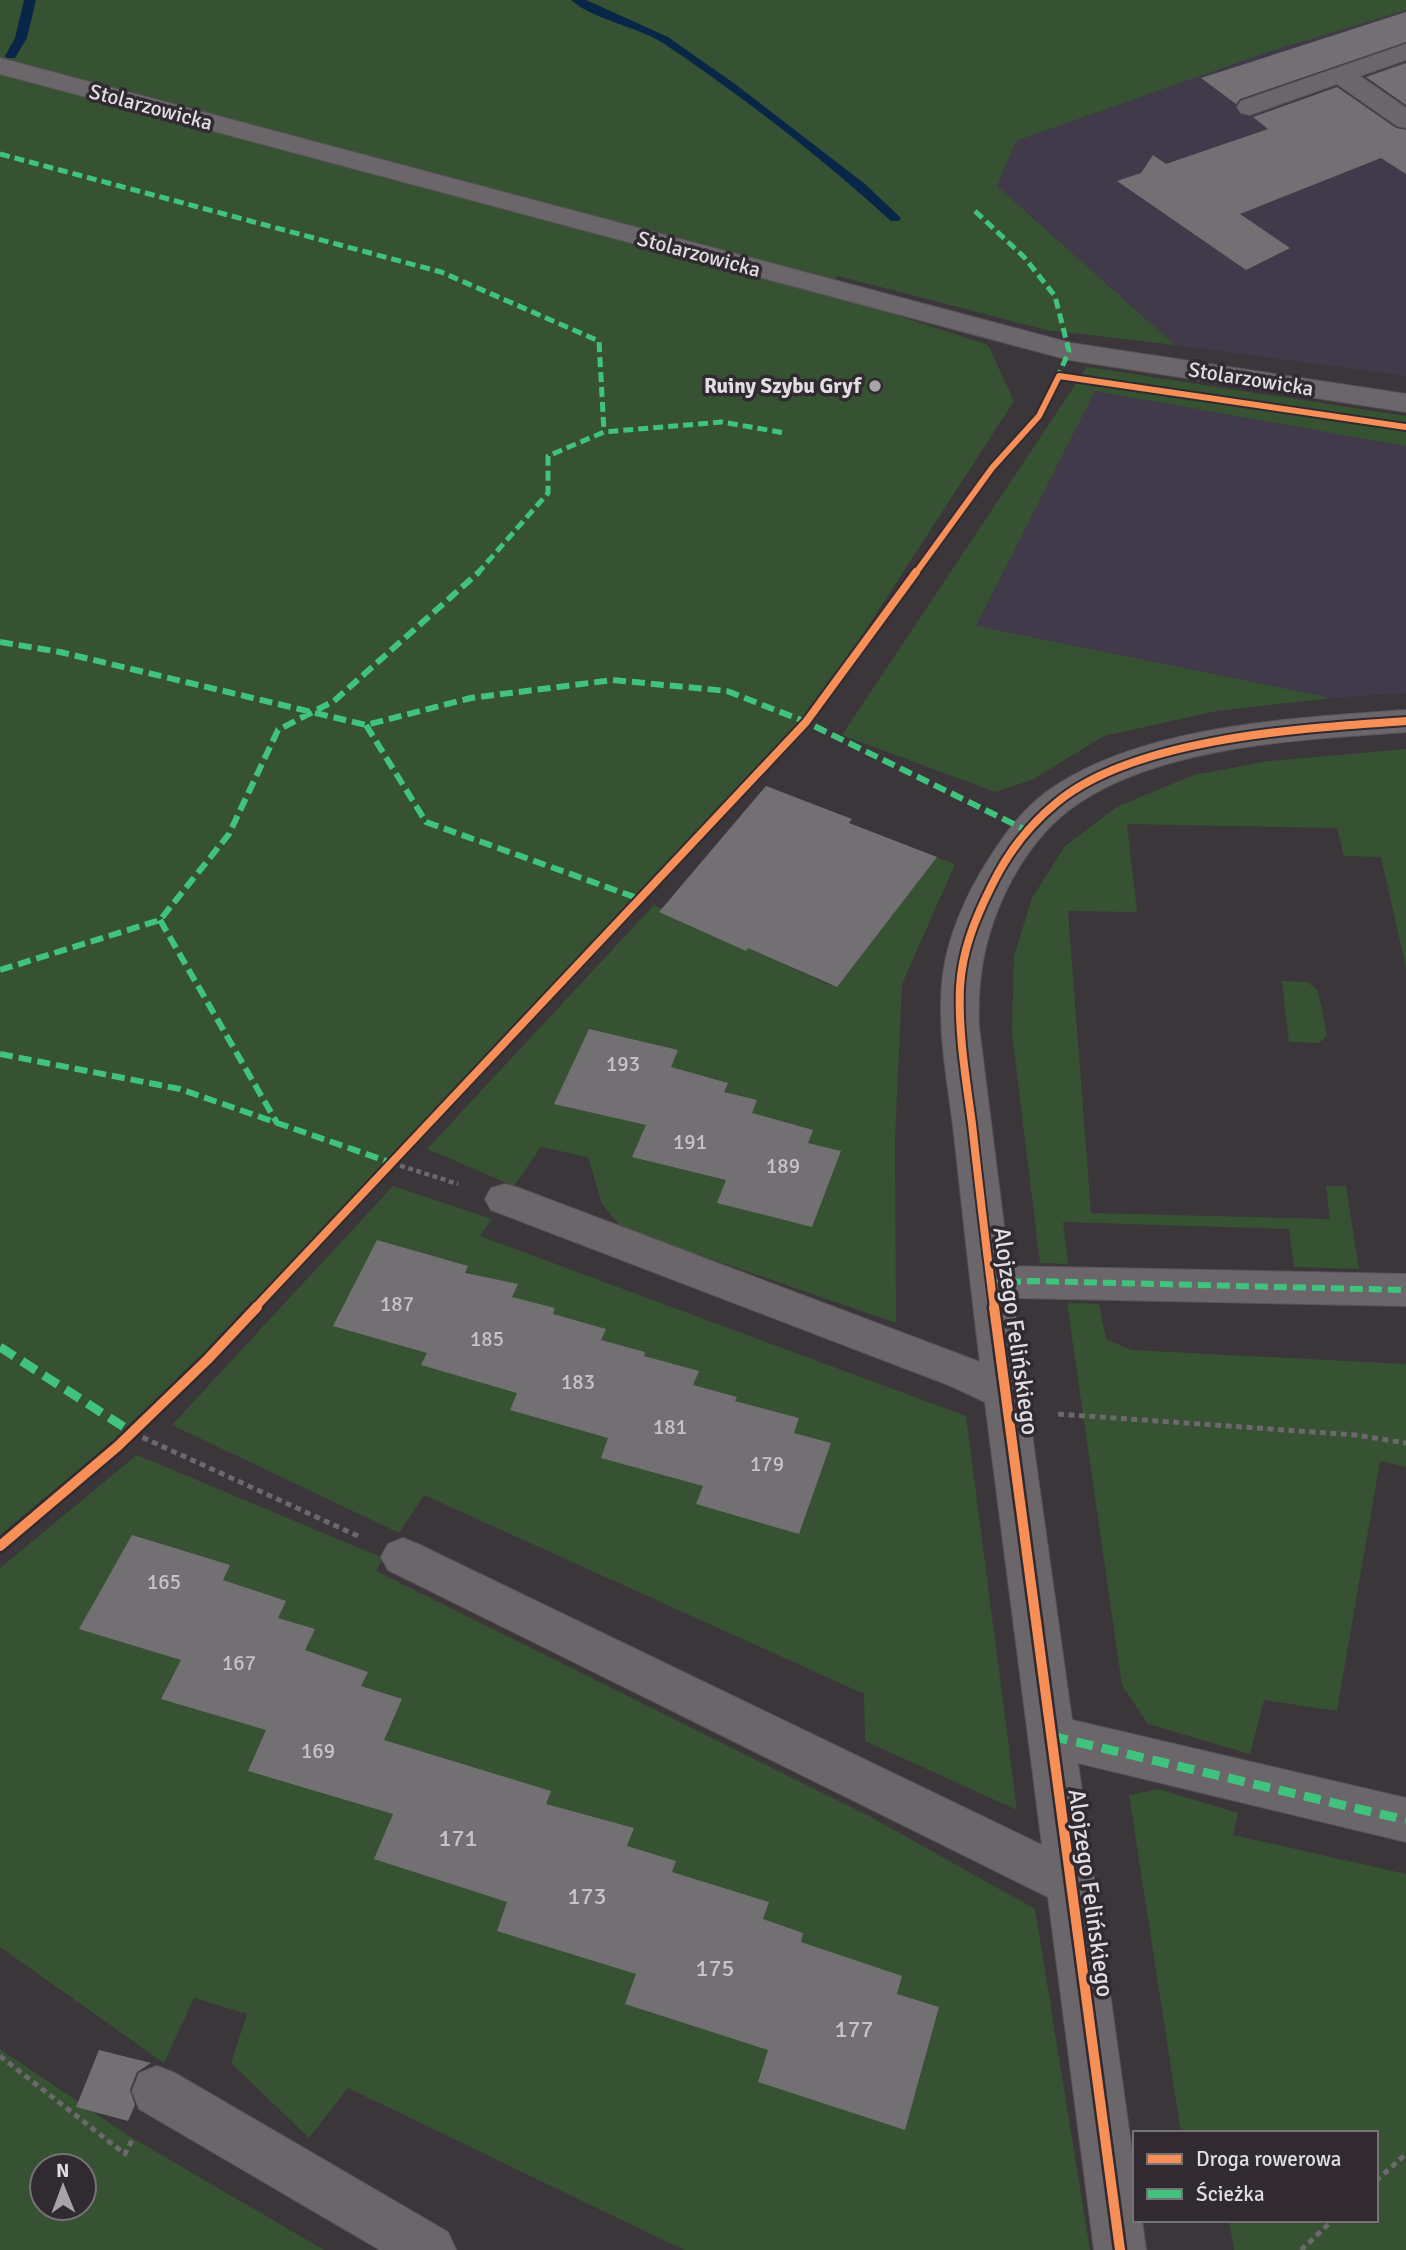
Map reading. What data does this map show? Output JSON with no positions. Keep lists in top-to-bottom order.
{
  "streets": {
    "street": ["Stolarzowicka", "Alojzego Felińskiego"]
  },
  "places": ["Ruiny Szybu Gryf"],
  "house_numbers": [
    "193",
    "191",
    "189",
    "187",
    "185",
    "183",
    "181",
    "179",
    "165",
    "167",
    "169",
    "171",
    "173",
    "175",
    "177"
  ],
  "legend": ["Droga rowerowa", "Ścieżka"],
  "north": "top"
}
